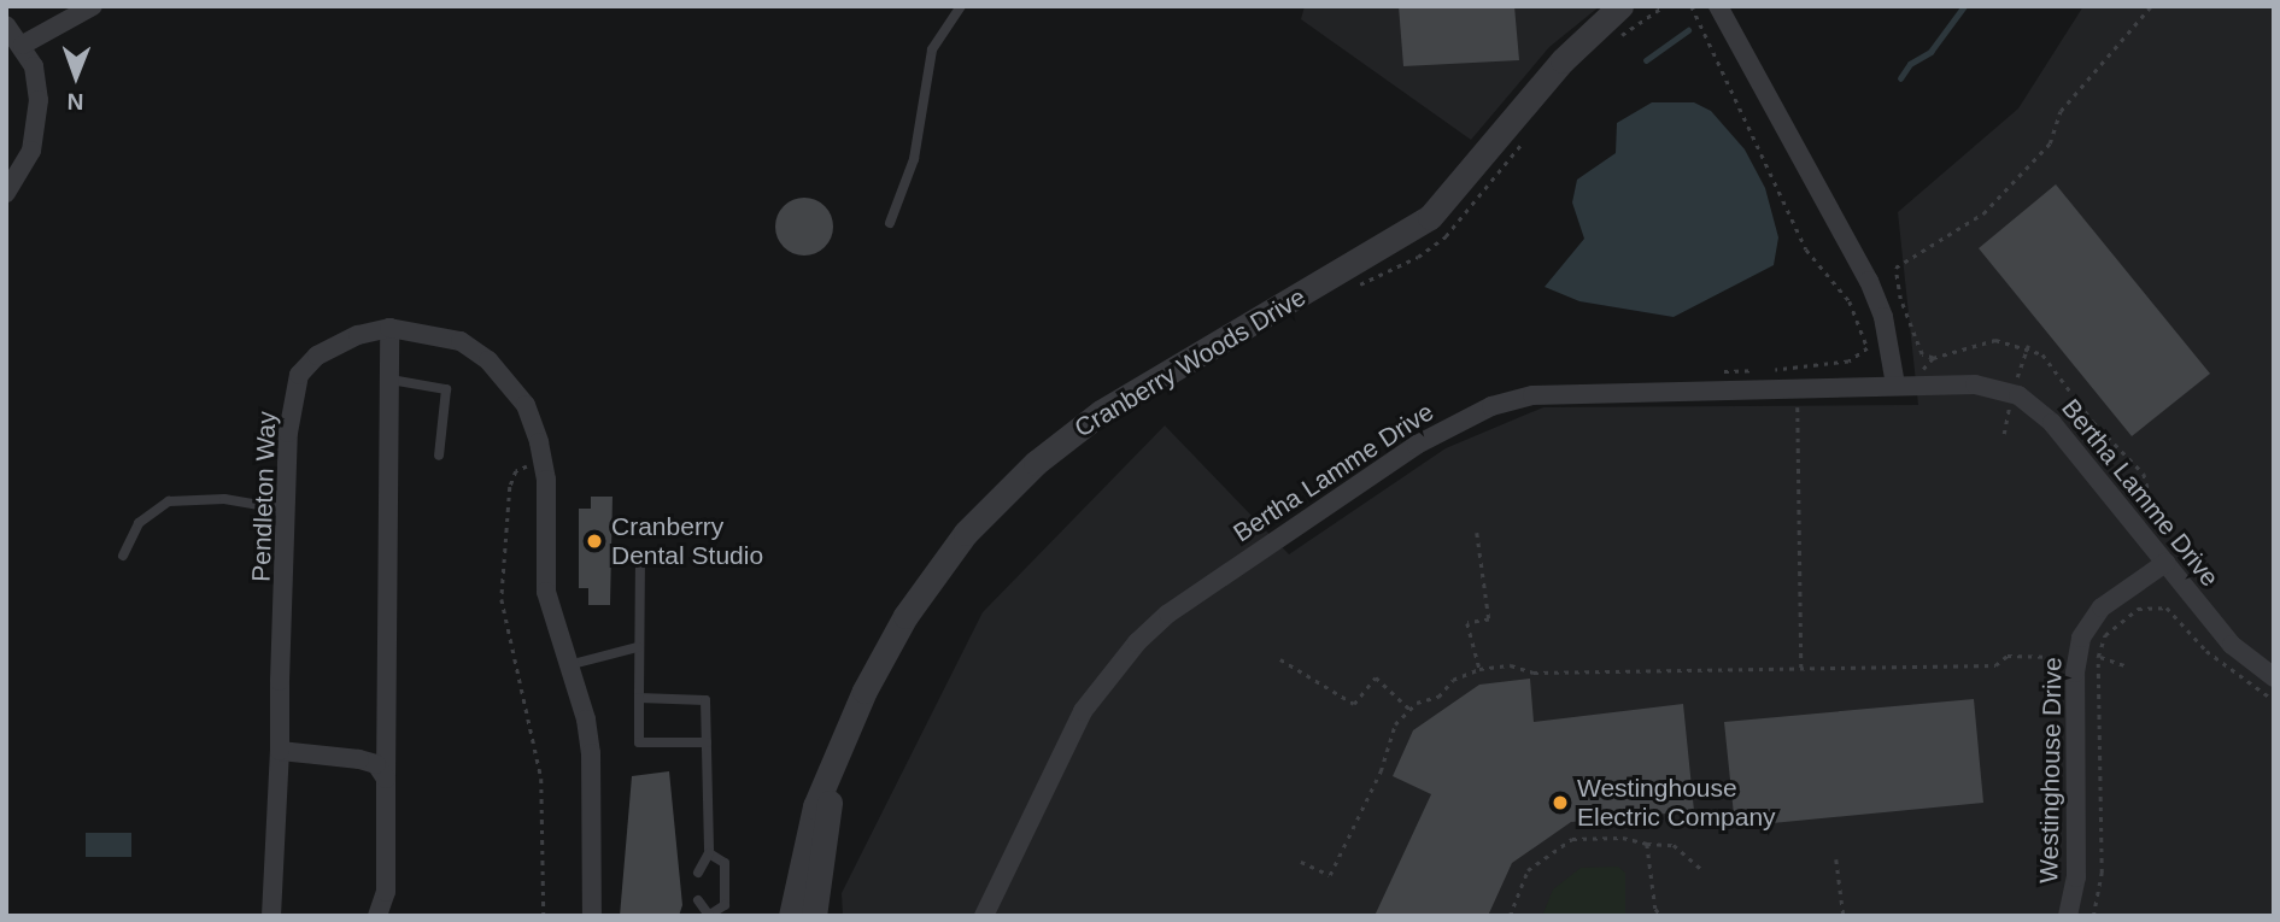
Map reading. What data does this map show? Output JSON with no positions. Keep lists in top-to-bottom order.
{
  "streets": {
    "street": [
      "Cranberry Woods Drive",
      "Bertha Lamme Drive",
      "Pendleton Way",
      "Westinghouse Drive"
    ]
  },
  "crossings": [
    ["Bertha Lamme Drive", "Westinghouse Drive"]
  ],
  "places": ["Cranberry Dental Studio", "Westinghouse Electric Company"],
  "north": "bottom"
}
